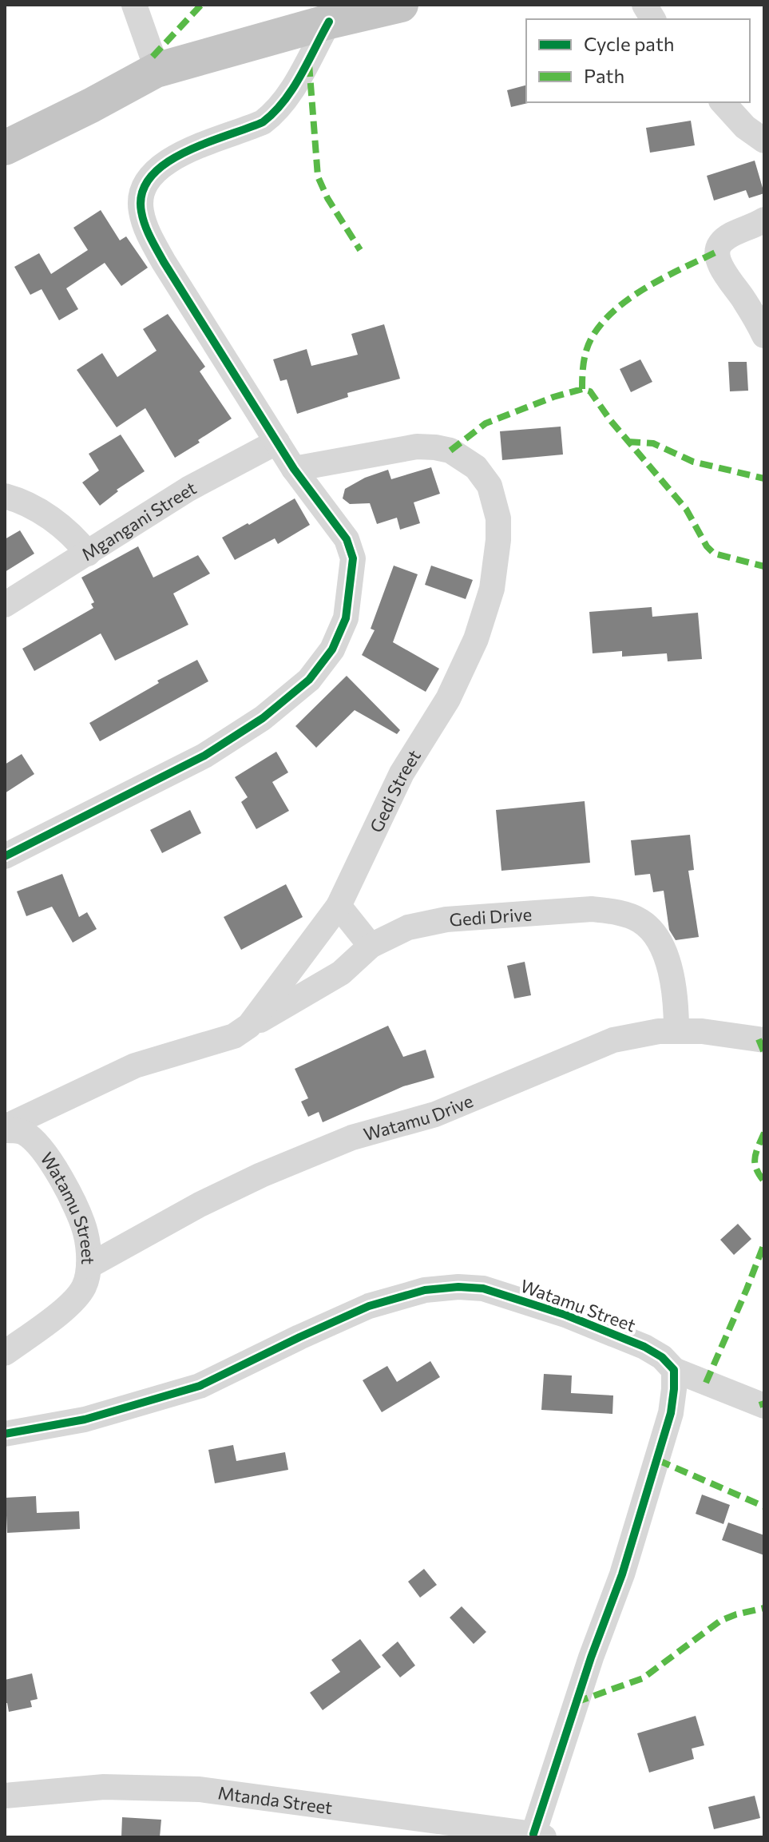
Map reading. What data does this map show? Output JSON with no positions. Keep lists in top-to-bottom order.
{
  "streets": {
    "street": [
      "Mgangani Street",
      "Gedi Street",
      "Gedi Drive",
      "Watamu Drive",
      "Watamu Street",
      "Mtanda Street"
    ]
  },
  "crossings": [
    ["Gedi Street", "Gedi Drive"],
    ["Gedi Street", "Watamu Street"],
    ["Gedi Drive", "Watamu Drive"],
    ["Watamu Drive", "Watamu Street"]
  ],
  "legend": ["Cycle path", "Path"]
}
